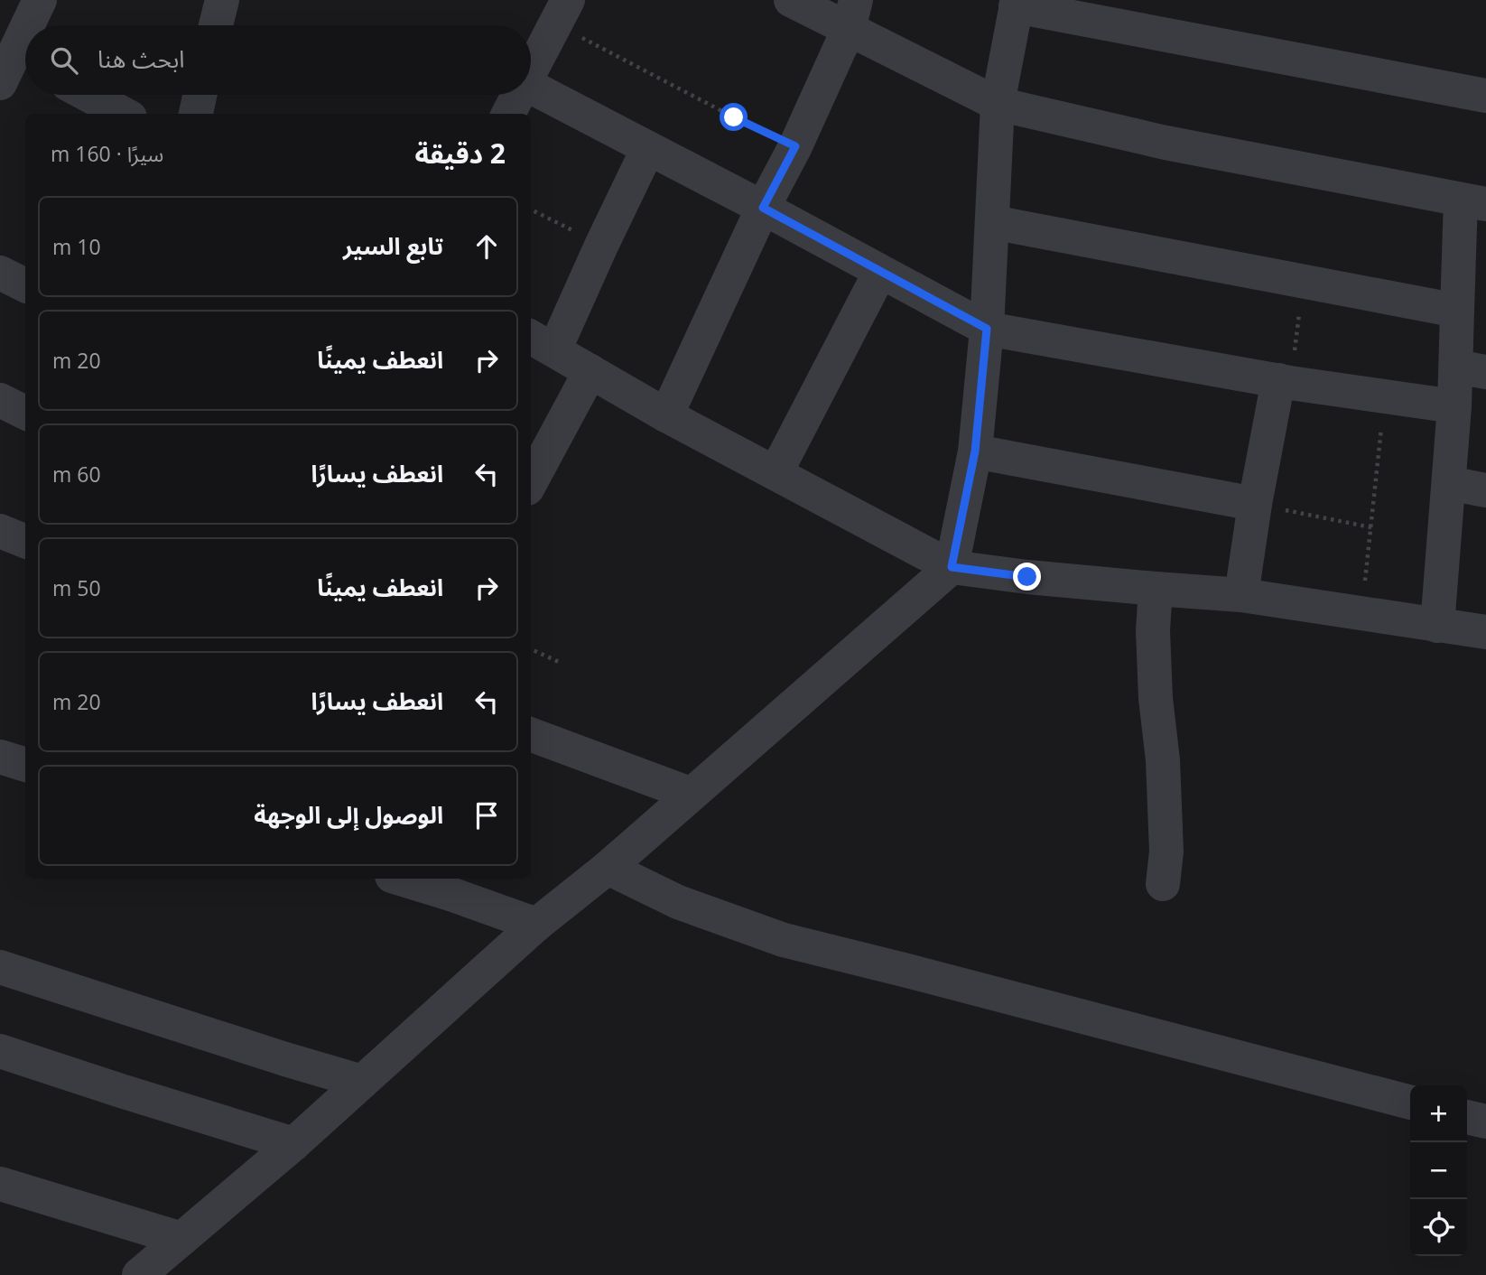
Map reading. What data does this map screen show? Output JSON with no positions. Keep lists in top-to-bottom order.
{
  "page": {
    "search": "ابحث هنا",
    "heading": ["2 دقيقة", "سيرًا · 160 m"],
    "list": [
      ["تابع السير", "10 m"],
      ["انعطف يمينًا", "20 m"],
      ["انعطف يسارًا", "60 m"],
      ["انعطف يمينًا", "50 m"],
      ["انعطف يسارًا", "20 m"],
      "الوصول إلى الوجهة"
    ],
    "map_buttons": ["+", "−"]
  }
}
